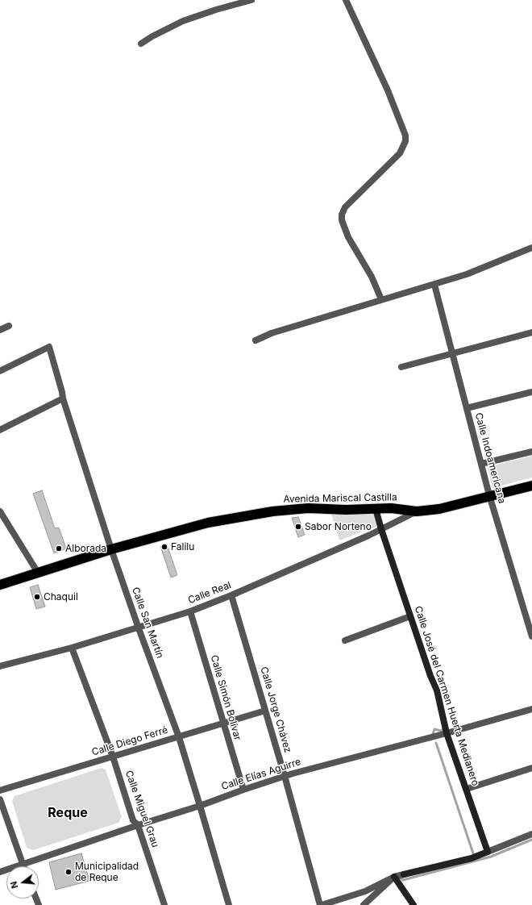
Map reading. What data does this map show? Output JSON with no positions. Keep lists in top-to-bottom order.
{
  "streets": {
    "highway": ["Avenida Mariscal Castilla"],
    "street": [
      "Calle Indoamericana",
      "Calle Real",
      "Calle San Martín",
      "Calle José del Carmen Huerta Medianero",
      "Calle Simón Bolívar",
      "Calle Jorge Chávez",
      "Calle Diego Ferré",
      "Calle Elías Aguirre",
      "Calle Miguel Grau"
    ]
  },
  "crossings": [
    ["Calle Indoamericana", "Avenida Mariscal Castilla"],
    ["Avenida Mariscal Castilla", "Calle Real"],
    ["Avenida Mariscal Castilla", "Calle San Martín"],
    ["Avenida Mariscal Castilla", "Calle José del Carmen Huerta Medianero"],
    ["Calle Real", "Calle San Martín"],
    ["Calle Real", "Calle José del Carmen Huerta Medianero"],
    ["Calle Real", "Calle Simón Bolívar"],
    ["Calle Real", "Calle Jorge Chávez"],
    ["Calle Real", "Calle Miguel Grau"],
    ["Calle San Martín", "Calle Diego Ferré"],
    ["Calle San Martín", "Calle Elías Aguirre"],
    ["Calle José del Carmen Huerta Medianero", "Calle Elías Aguirre"],
    ["Calle Simón Bolívar", "Calle Diego Ferré"],
    ["Calle Simón Bolívar", "Calle Elías Aguirre"],
    ["Calle Jorge Chávez", "Calle Diego Ferré"],
    ["Calle Jorge Chávez", "Calle Elías Aguirre"],
    ["Calle Diego Ferré", "Calle Miguel Grau"],
    ["Calle Elías Aguirre", "Calle Miguel Grau"]
  ],
  "districts": ["Reque"],
  "places": [
    "Sabor Norteno",
    "Falilu",
    "Alborada",
    "Chaquil",
    "Municipalidad de Reque"
  ],
  "north": "left"
}
